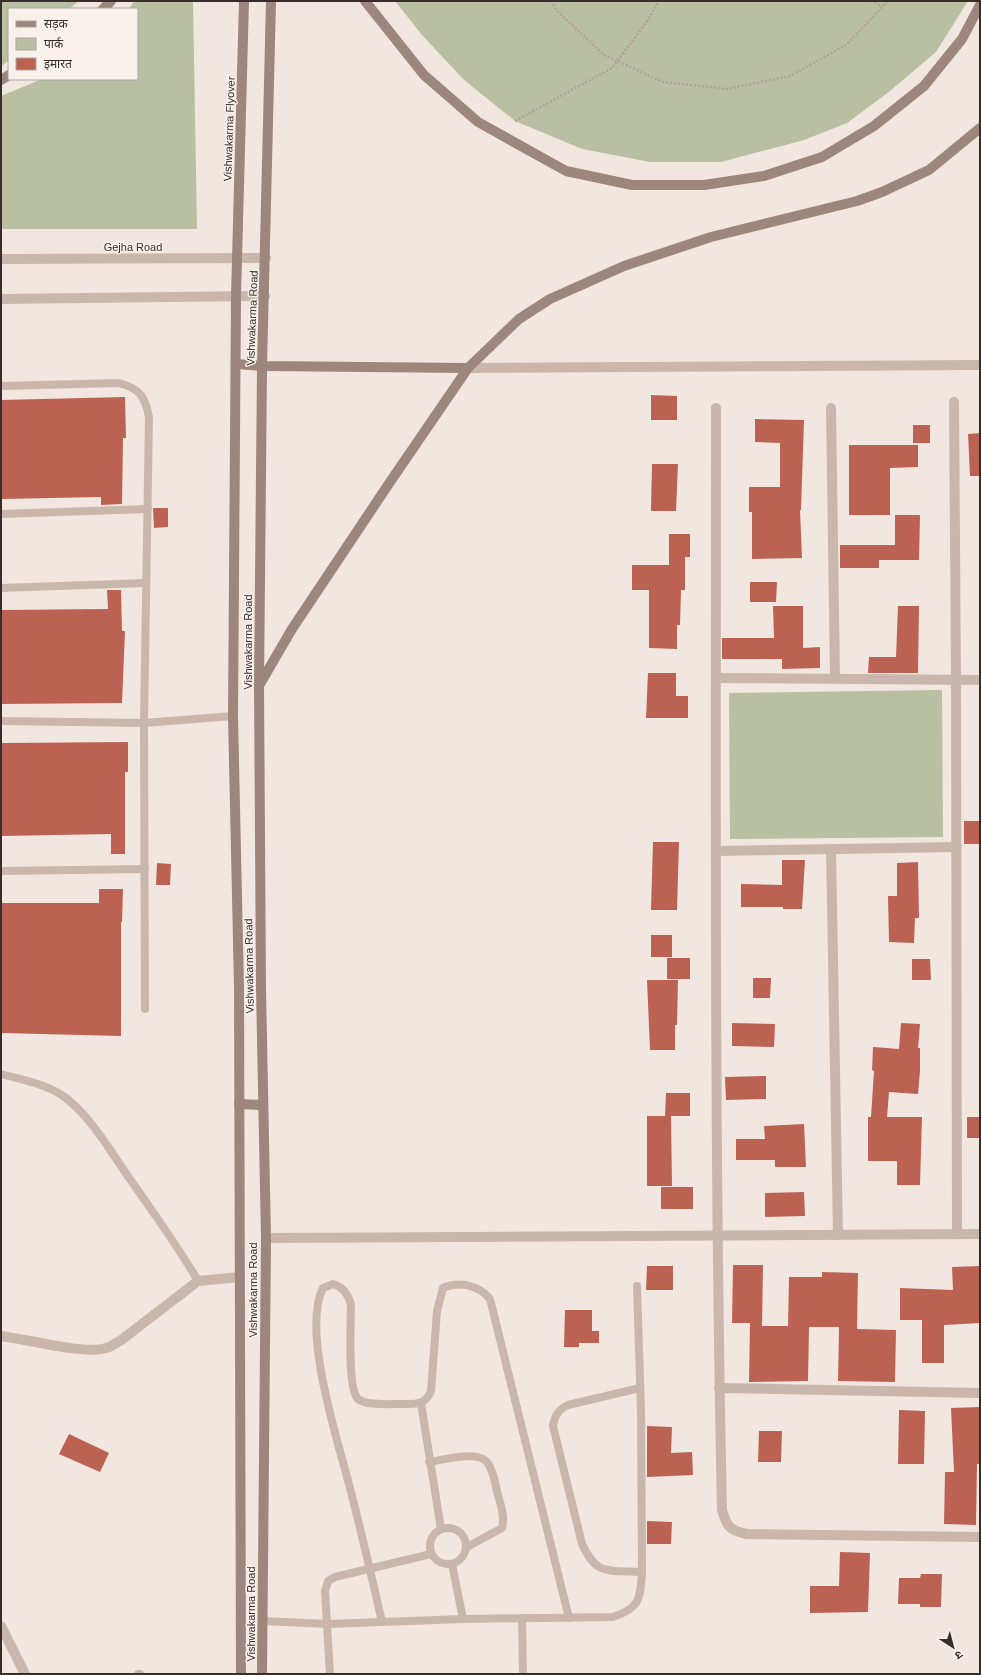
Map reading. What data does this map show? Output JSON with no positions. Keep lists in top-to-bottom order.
{
  "streets": {
    "main road": ["Vishwakarma Flyover", "Vishwakarma Road"],
    "street": ["Gejha Road"]
  },
  "crossings": [
    ["Vishwakarma Flyover", "Gejha Road"],
    ["Vishwakarma Flyover", "Vishwakarma Road"],
    ["Gejha Road", "Vishwakarma Road"]
  ],
  "legend": ["सड़क", "पार्क", "इमारत"],
  "north": "bottom right"
}
